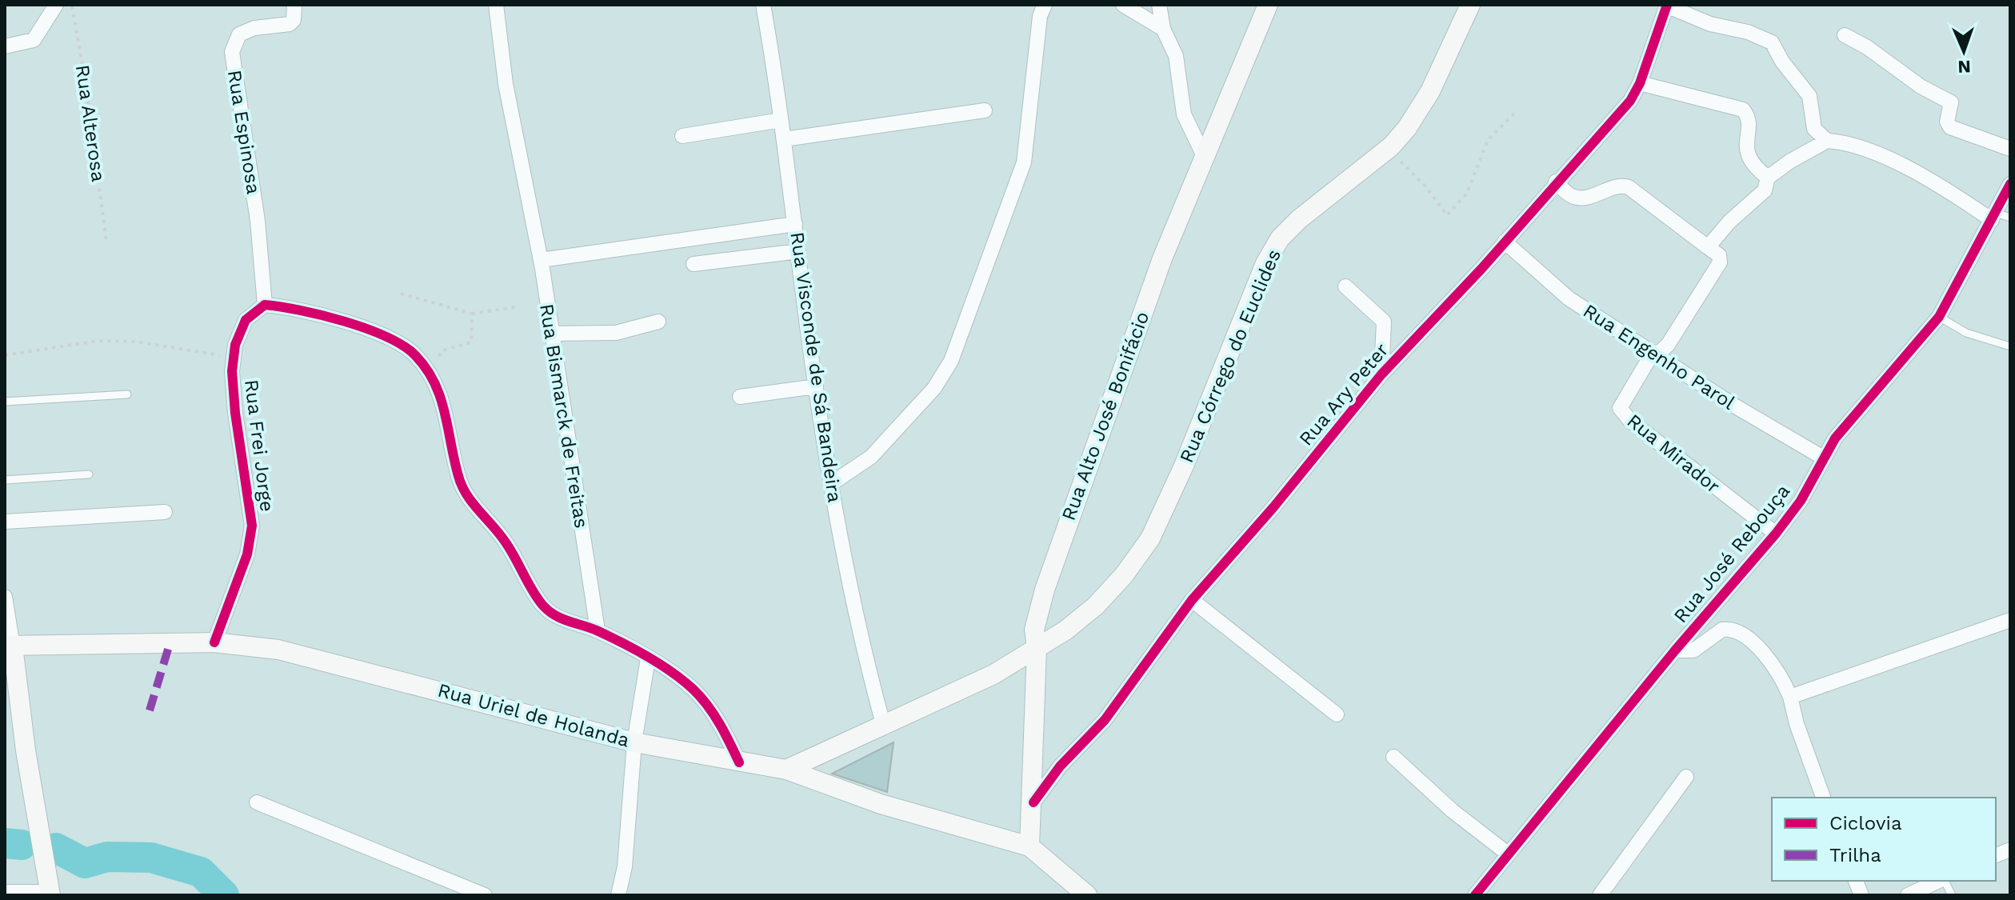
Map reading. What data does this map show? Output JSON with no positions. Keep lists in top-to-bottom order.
{
  "streets": {
    "main road": ["Rua Córrego do Euclides", "Rua Alto José Bonifácio", "Rua Uriel de Holanda"],
    "street": [
      "Rua Espinosa",
      "Rua Engenho Parol",
      "Rua Visconde de Sá Bandeira",
      "Rua Ary Peter",
      "Rua Bismarck de Freitas",
      "Rua Frei Jorge",
      "Rua Mirador",
      "Rua José Rebouça"
    ],
    "path": ["Rua Alterosa"]
  },
  "crossings": [
    ["Rua Espinosa", "Rua Frei Jorge"],
    ["Rua Córrego do Euclides", "Rua Alto José Bonifácio"],
    ["Rua Engenho Parol", "Rua Ary Peter"],
    ["Rua Engenho Parol", "Rua Mirador"],
    ["Rua Engenho Parol", "Rua José Rebouça"],
    ["Rua Ary Peter", "Rua Alto José Bonifácio"],
    ["Rua Alto José Bonifácio", "Rua Uriel de Holanda"],
    ["Rua Frei Jorge", "Rua Uriel de Holanda"],
    ["Rua Mirador", "Rua José Rebouça"]
  ],
  "legend": ["Ciclovia", "Trilha"],
  "north": "bottom"
}
